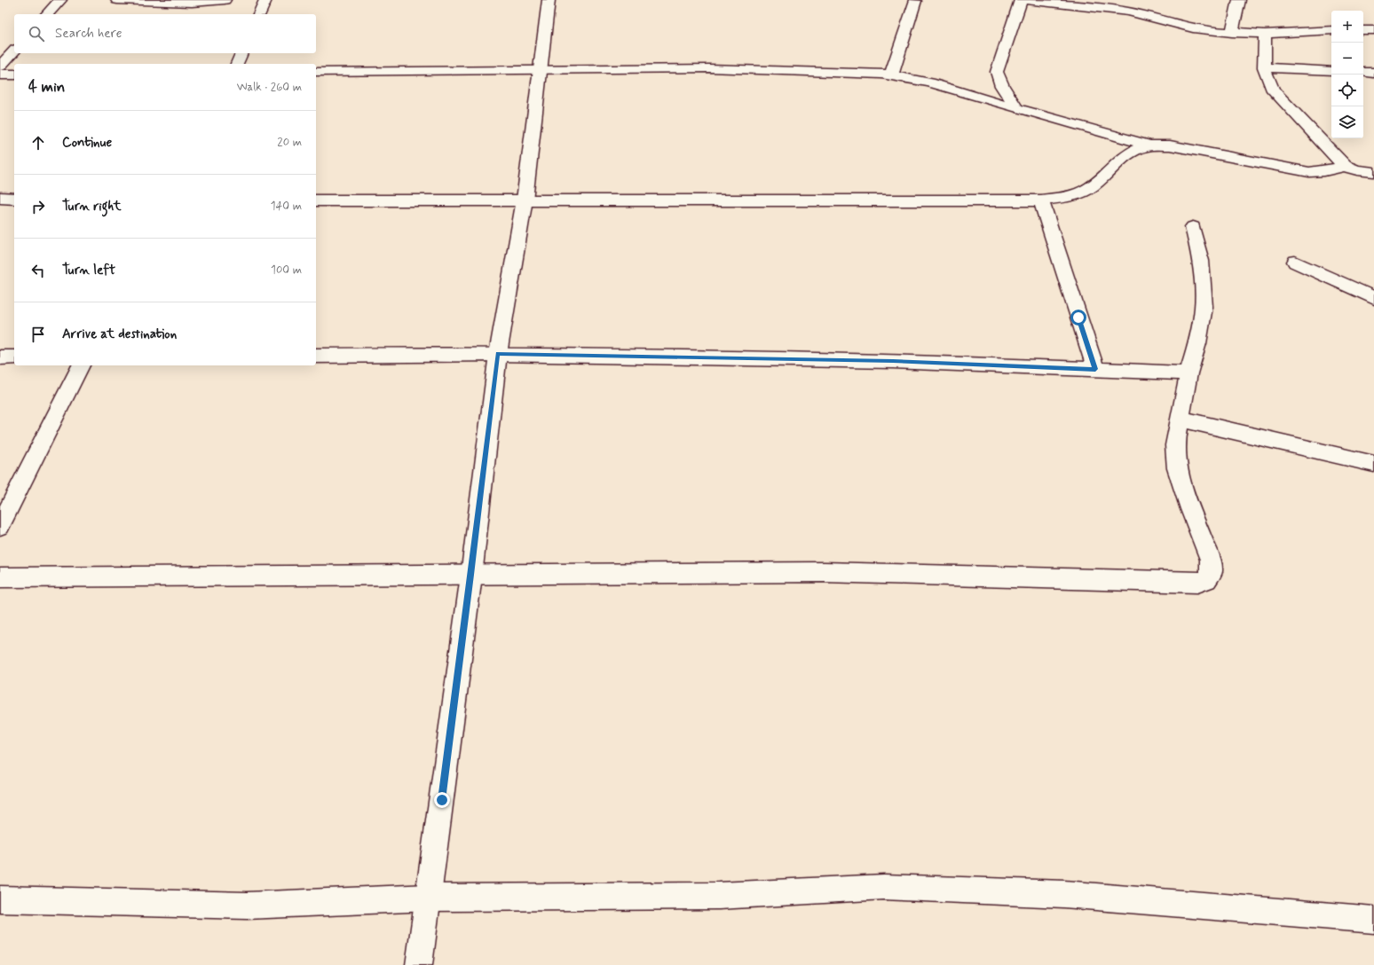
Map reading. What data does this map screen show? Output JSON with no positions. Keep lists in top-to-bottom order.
{
  "page": {
    "map_buttons": ["+", "−"],
    "search": "Search here",
    "heading": ["4 min", "Walk · 260 m"],
    "list": [
      ["Continue", "20 m"],
      ["Turn right", "140 m"],
      ["Turn left", "100 m"],
      "Arrive at destination"
    ]
  }
}
